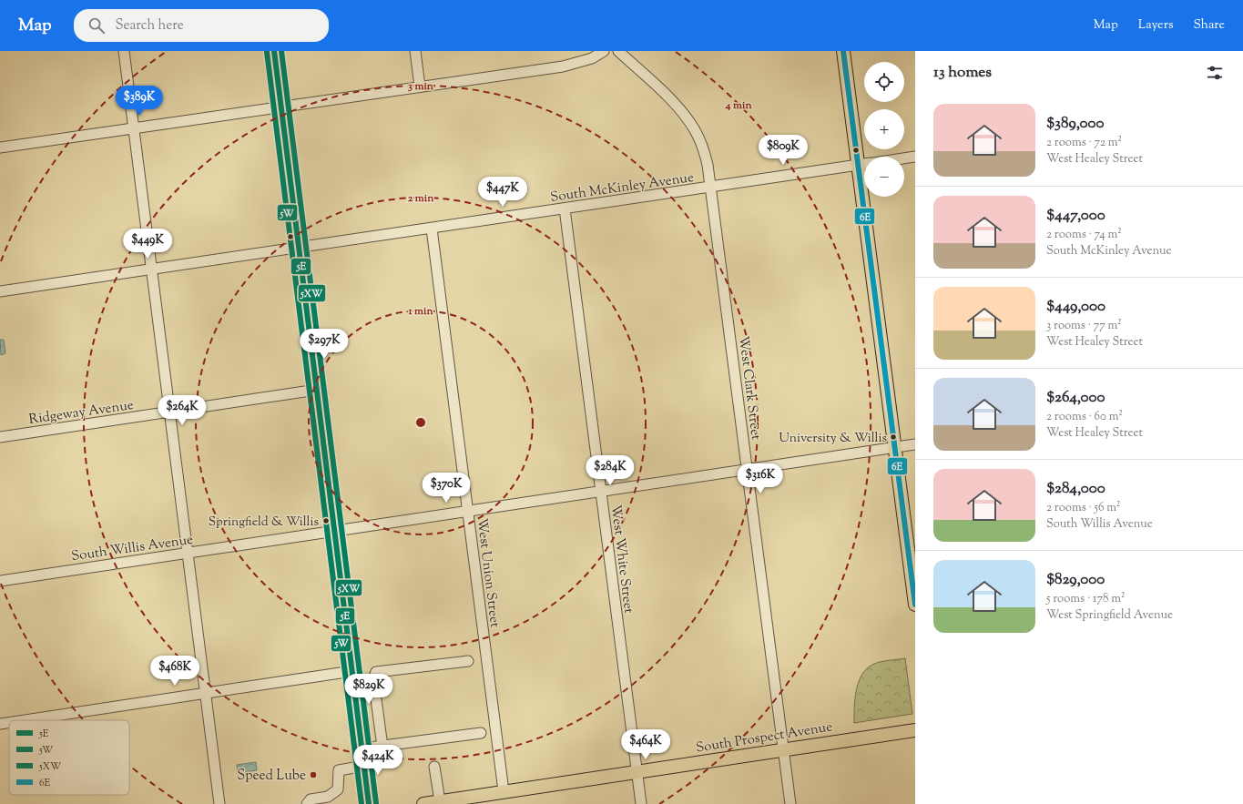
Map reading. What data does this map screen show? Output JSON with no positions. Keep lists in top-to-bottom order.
{
  "streets": {
    "main road": ["South Prospect Avenue"],
    "street": [
      "South McKinley Avenue",
      "West Clark Street",
      "Ridgeway Avenue",
      "South Willis Avenue",
      "West White Street",
      "West Union Street"
    ]
  },
  "crossings": [
    ["South McKinley Avenue", "West Clark Street"],
    ["South McKinley Avenue", "West White Street"],
    ["South McKinley Avenue", "West Union Street"],
    ["West Clark Street", "South Willis Avenue"],
    ["West Clark Street", "South Prospect Avenue"],
    ["South Willis Avenue", "West White Street"],
    ["South Willis Avenue", "West Union Street"],
    ["West White Street", "South Prospect Avenue"],
    ["West Union Street", "South Prospect Avenue"]
  ],
  "places": ["University & Willis", "Springfield & Willis", "Speed Lube"],
  "lines": [
    "transit line 5E",
    "transit line 5XW",
    "transit line 6E",
    "transit line 5W"
  ],
  "legend": [
    "5E",
    "5W",
    "5XW",
    "6E"
  ],
  "page": {
    "header": "Map",
    "search": "Search here",
    "nav": ["Map", "Layers", "Share"],
    "heading": "13 homes",
    "map_buttons": ["+", "−"],
    "price": [
      "$389K",
      "$809K",
      "$447K",
      "$449K",
      "$297K",
      "$264K",
      "$284K",
      "$316K",
      "$370K",
      "$468K",
      "$829K",
      "$464K",
      "$424K"
    ],
    "list": [
      {
        "name": "$389,000",
        "note": "2 rooms · 72 m² · West Healey Street"
      },
      {
        "name": "$447,000",
        "note": "2 rooms · 74 m² · South McKinley Avenue"
      },
      {
        "name": "$449,000",
        "note": "3 rooms · 77 m² · West Healey Street"
      },
      {
        "name": "$264,000",
        "note": "2 rooms · 60 m² · West Healey Street"
      },
      {
        "name": "$284,000",
        "note": "2 rooms · 56 m² · South Willis Avenue"
      },
      {
        "name": "$829,000",
        "note": "5 rooms · 178 m² · West Springfield Avenue"
      }
    ]
  },
  "rings": [
    "3 min",
    "4 min",
    "2 min",
    "1 min"
  ]
}
